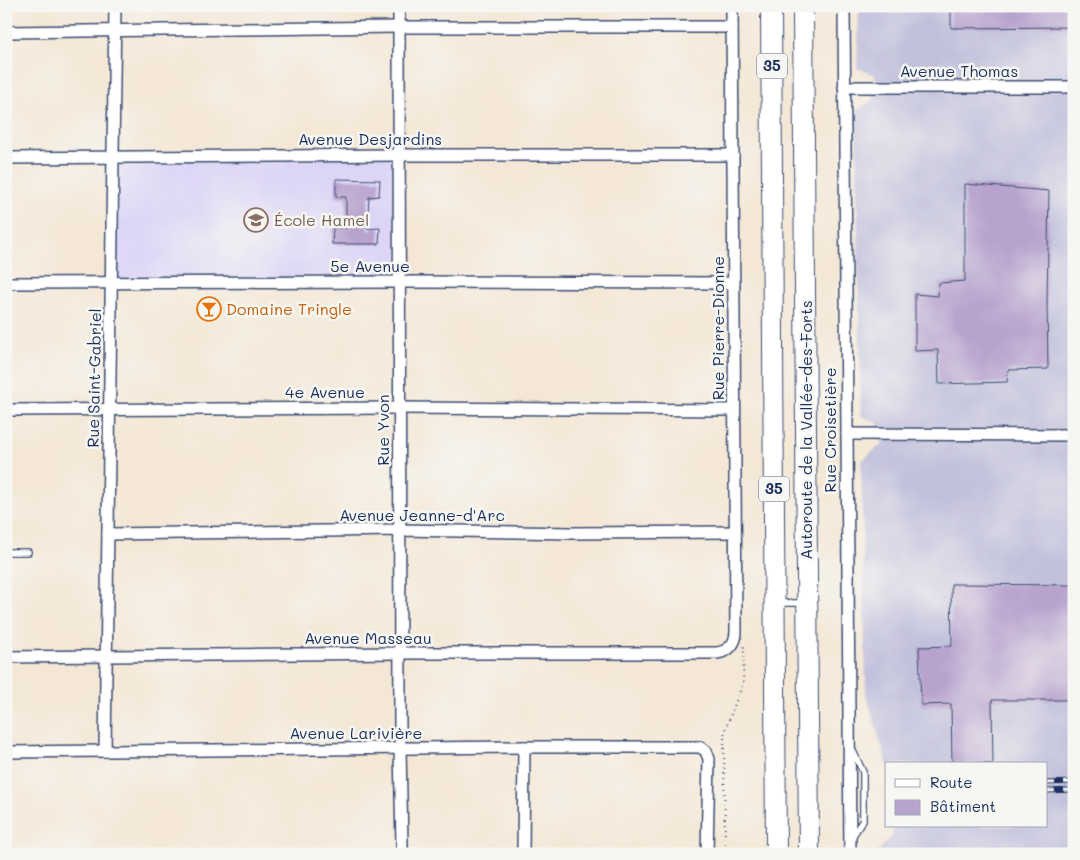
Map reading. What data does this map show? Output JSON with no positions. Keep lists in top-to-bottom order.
{
  "streets": {
    "highway": ["35", "Autoroute de la Vallée-des-Forts"],
    "street": [
      "Avenue Thomas",
      "Avenue Desjardins",
      "5e Avenue",
      "Rue Pierre-Dionne",
      "Rue Saint-Gabriel",
      "4e Avenue",
      "Rue Yvon",
      "Rue Croisetière",
      "Avenue Jeanne-d'Arc",
      "Avenue Masseau",
      "Avenue Larivière"
    ]
  },
  "crossings": [
    ["Avenue Thomas", "Rue Croisetière"],
    ["Avenue Desjardins", "Rue Pierre-Dionne"],
    ["Avenue Desjardins", "Rue Saint-Gabriel"],
    ["Avenue Desjardins", "Rue Yvon"],
    ["5e Avenue", "Rue Pierre-Dionne"],
    ["5e Avenue", "Rue Saint-Gabriel"],
    ["5e Avenue", "Rue Yvon"],
    ["Rue Pierre-Dionne", "4e Avenue"],
    ["Rue Pierre-Dionne", "Avenue Jeanne-d'Arc"],
    ["Rue Pierre-Dionne", "Avenue Masseau"],
    ["Rue Saint-Gabriel", "4e Avenue"],
    ["Rue Saint-Gabriel", "Avenue Jeanne-d'Arc"],
    ["Rue Saint-Gabriel", "Avenue Masseau"],
    ["Rue Saint-Gabriel", "Avenue Larivière"],
    ["4e Avenue", "Rue Yvon"],
    ["Rue Yvon", "Avenue Jeanne-d'Arc"],
    ["Rue Yvon", "Avenue Masseau"],
    ["Rue Yvon", "Avenue Larivière"]
  ],
  "places": {
    "school or university": ["École Hamel"],
    "bar": ["Domaine Tringle"]
  },
  "legend": ["Route", "Bâtiment"]
}
